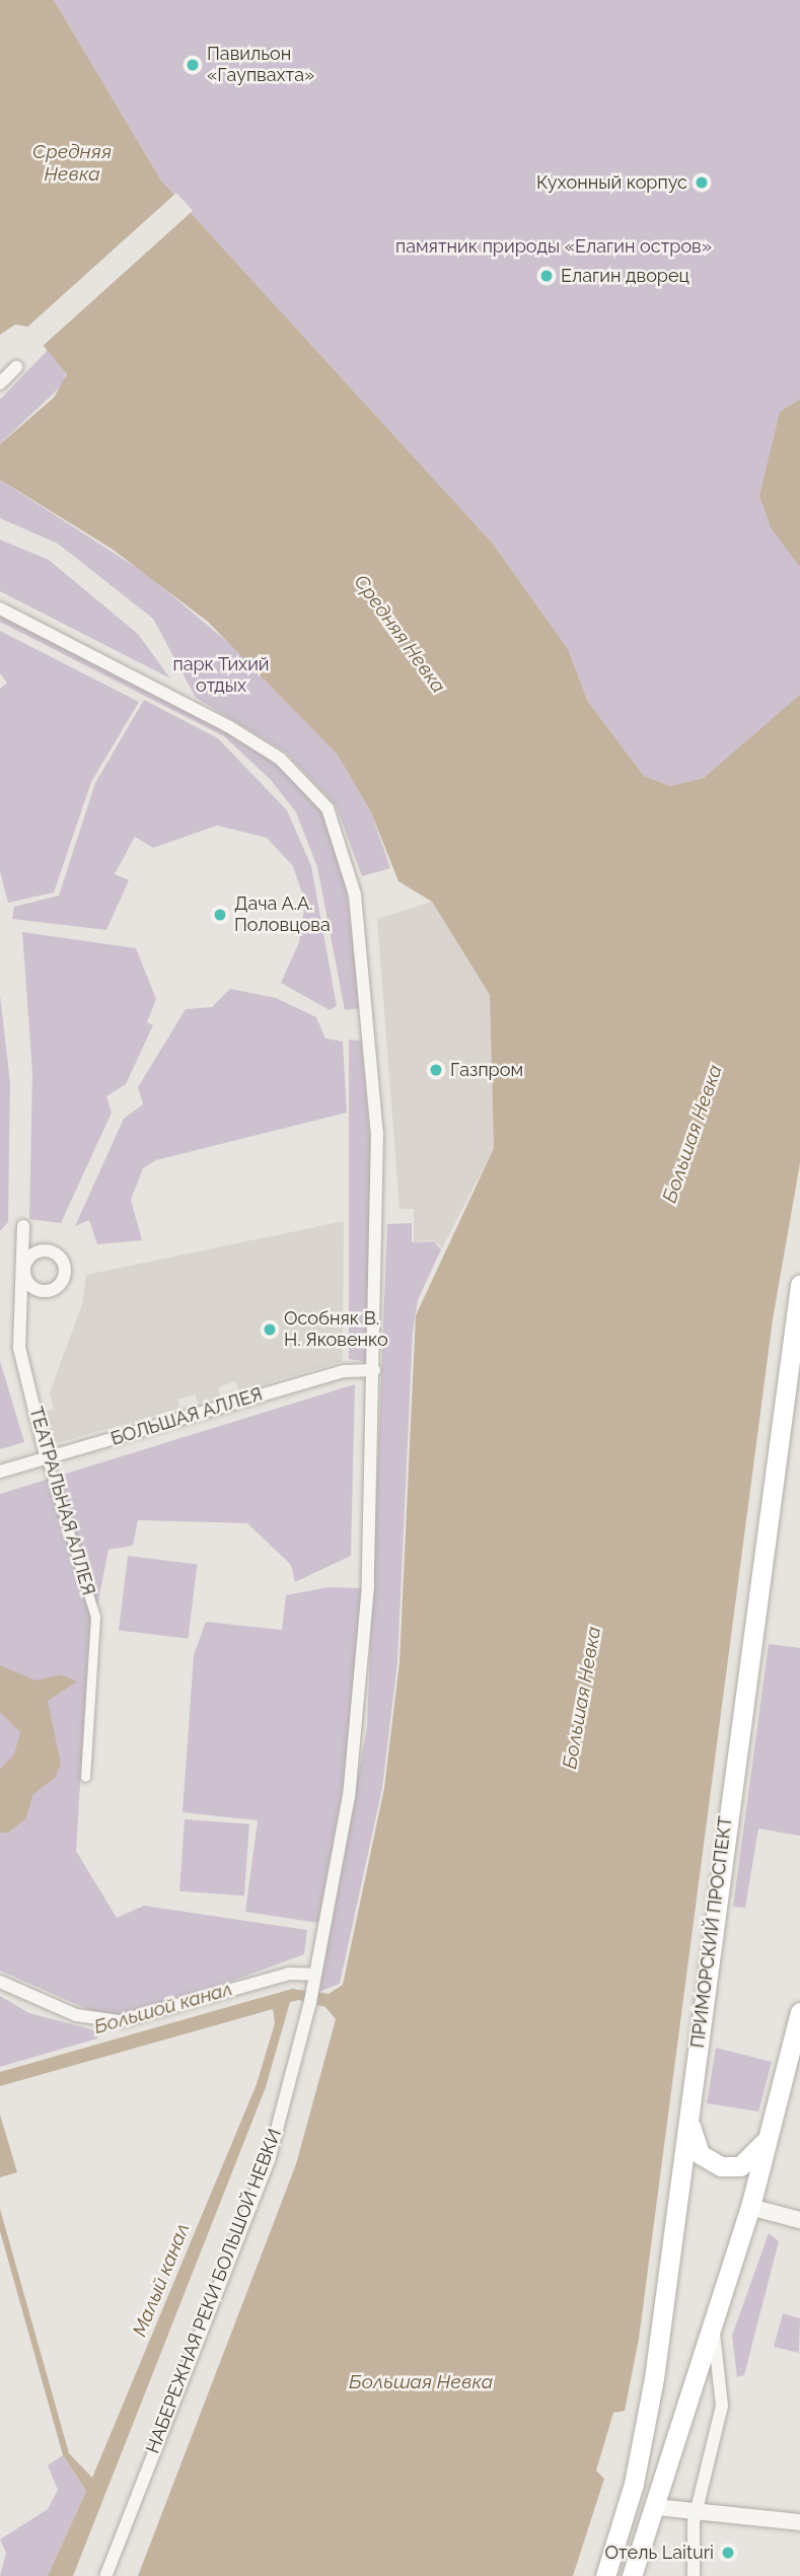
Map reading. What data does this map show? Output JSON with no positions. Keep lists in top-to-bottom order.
{
  "streets": {
    "main road": ["ПРИМОРСКИЙ ПРОСПЕКТ"],
    "street": ["БОЛЬШАЯ АЛЛЕЯ", "ТЕАТРАЛЬНАЯ АЛЛЕЯ", "НАБЕРЕЖНАЯ РЕКИ БОЛЬШОЙ НЕВКИ"]
  },
  "crossings": [
    ["БОЛЬШАЯ АЛЛЕЯ", "ТЕАТРАЛЬНАЯ АЛЛЕЯ"],
    ["БОЛЬШАЯ АЛЛЕЯ", "НАБЕРЕЖНАЯ РЕКИ БОЛЬШОЙ НЕВКИ"]
  ],
  "water": [
    "Средняя Невка",
    "Большая Невка",
    "Большой канал",
    "Малый канал"
  ],
  "parks": ["памятник природы «Елагин остров»", "парк Тихий отдых"],
  "places": [
    "Павильон «Гаупвахта»",
    "Кухонный корпус",
    "Елагин дворец",
    "Дача А.А. Половцова",
    "Газпром",
    "Особняк В. Н. Яковенко",
    "Отель Laituri"
  ]
}
